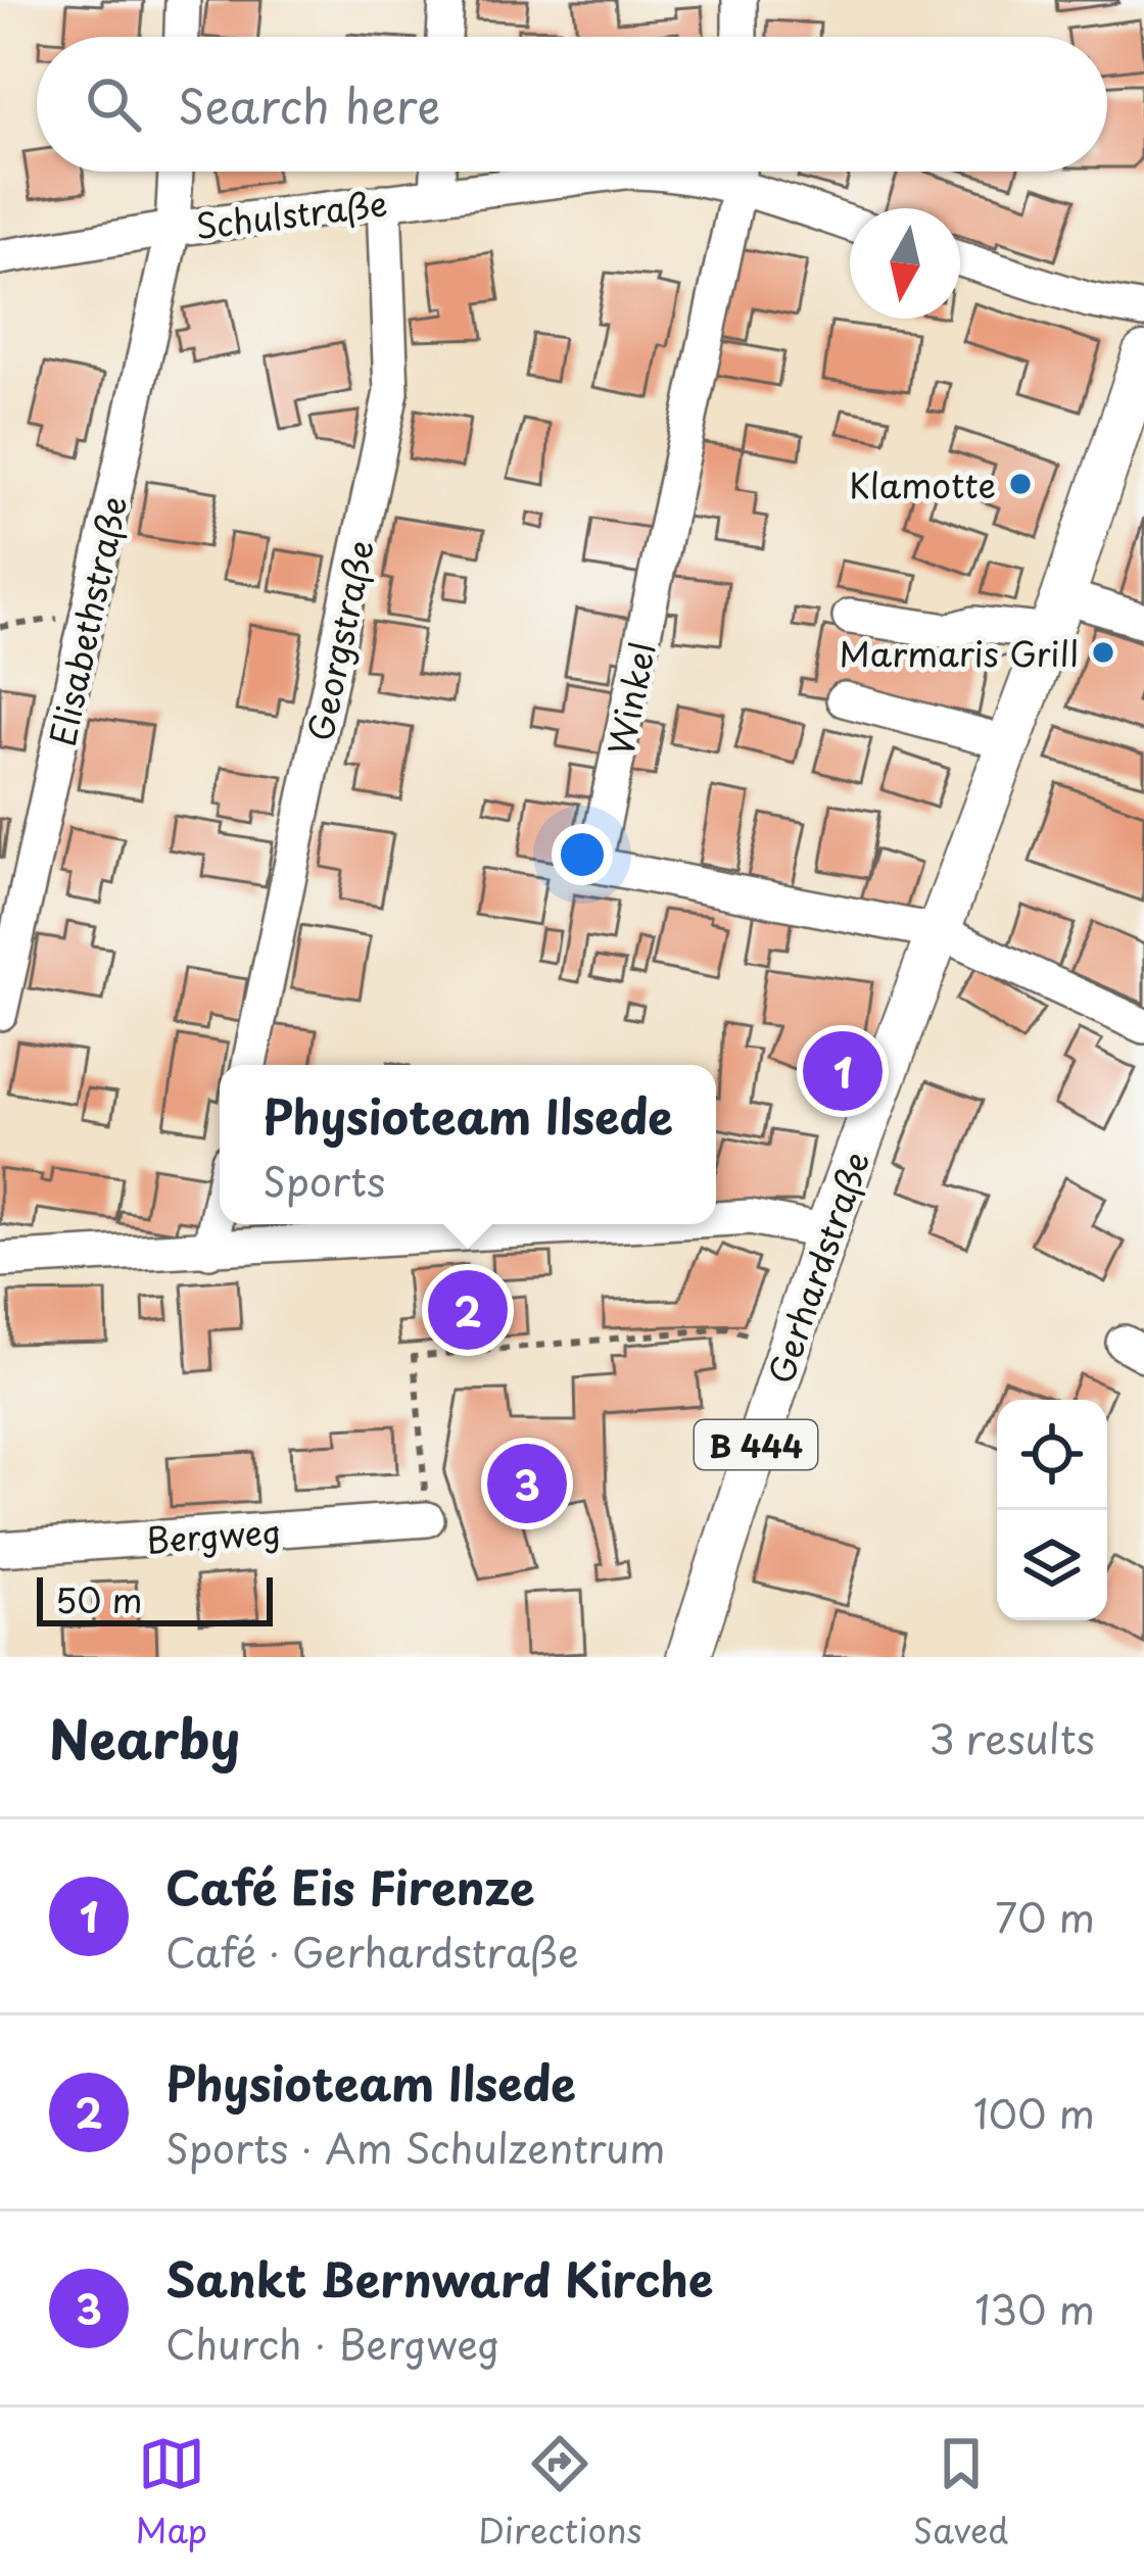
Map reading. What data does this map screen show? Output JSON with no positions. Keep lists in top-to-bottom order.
{
  "streets": {
    "main road": ["Gerhardstraße", "B 444"],
    "street": [
      "Schulstraße",
      "Elisabethstraße",
      "Georgstraße",
      "Winkel",
      "Bergweg"
    ]
  },
  "crossings": [
    ["Schulstraße", "Elisabethstraße"],
    ["Schulstraße", "Georgstraße"],
    ["Schulstraße", "Winkel"],
    ["Winkel", "Gerhardstraße"]
  ],
  "places": ["Klamotte", "Marmaris Grill"],
  "scale_bar": "50 m",
  "north": "bottom",
  "page": {
    "search": "Search here",
    "pins": ["1", "2", "3"],
    "popup": ["Physioteam Ilsede", "Sports"],
    "scale": "50 m",
    "heading": ["Nearby", "3 results"],
    "list": [
      {
        "mark": "1",
        "name": "Café Eis Firenze",
        "note": "Café · Gerhardstraße",
        "value": "70 m"
      },
      {
        "mark": "2",
        "name": "Physioteam Ilsede",
        "note": "Sports · Am Schulzentrum",
        "value": "100 m"
      },
      {
        "mark": "3",
        "name": "Sankt Bernward Kirche",
        "note": "Church · Bergweg",
        "value": "130 m"
      }
    ],
    "nav": ["Map", "Directions", "Saved"]
  }
}
